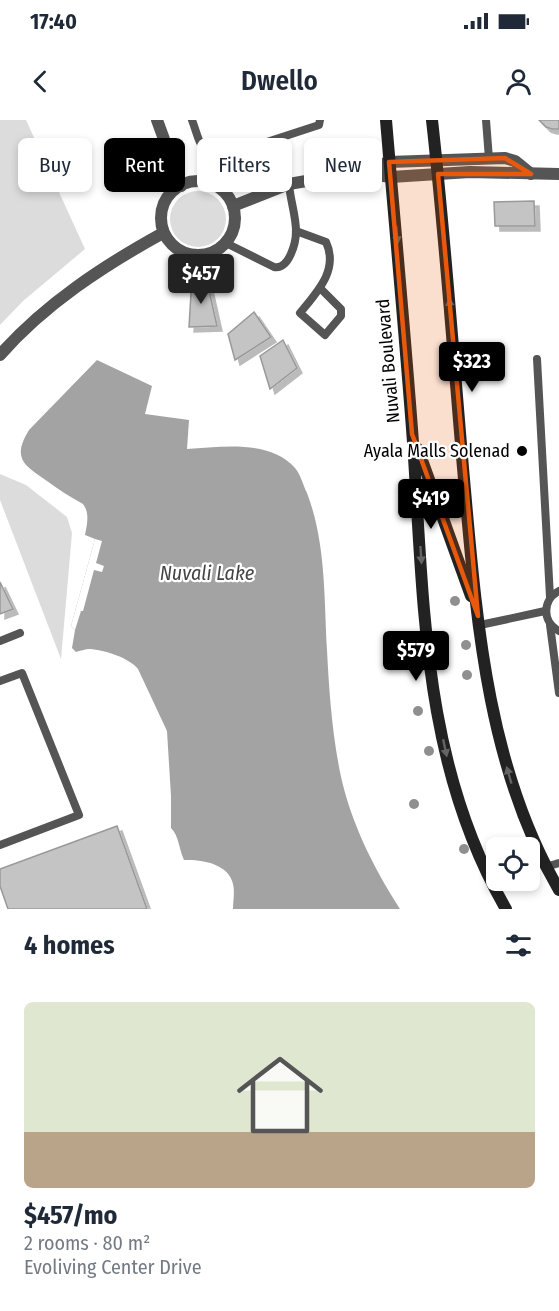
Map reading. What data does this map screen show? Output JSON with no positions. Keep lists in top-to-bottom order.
{
  "streets": {
    "main road": ["Nuvali Boulevard"]
  },
  "water": ["Nuvali Lake"],
  "places": ["Ayala Malls Solenad"],
  "page": {
    "status": "17:40",
    "header": "Dwello",
    "chip": [
      "Buy",
      "Rent",
      "Filters",
      "New"
    ],
    "price": [
      "$457",
      "$323",
      "$419",
      "$579"
    ],
    "heading": "4 homes",
    "list": [
      {
        "name": "$457/mo",
        "note": "2 rooms · 80 m² · Evoliving Center Drive"
      }
    ]
  }
}
